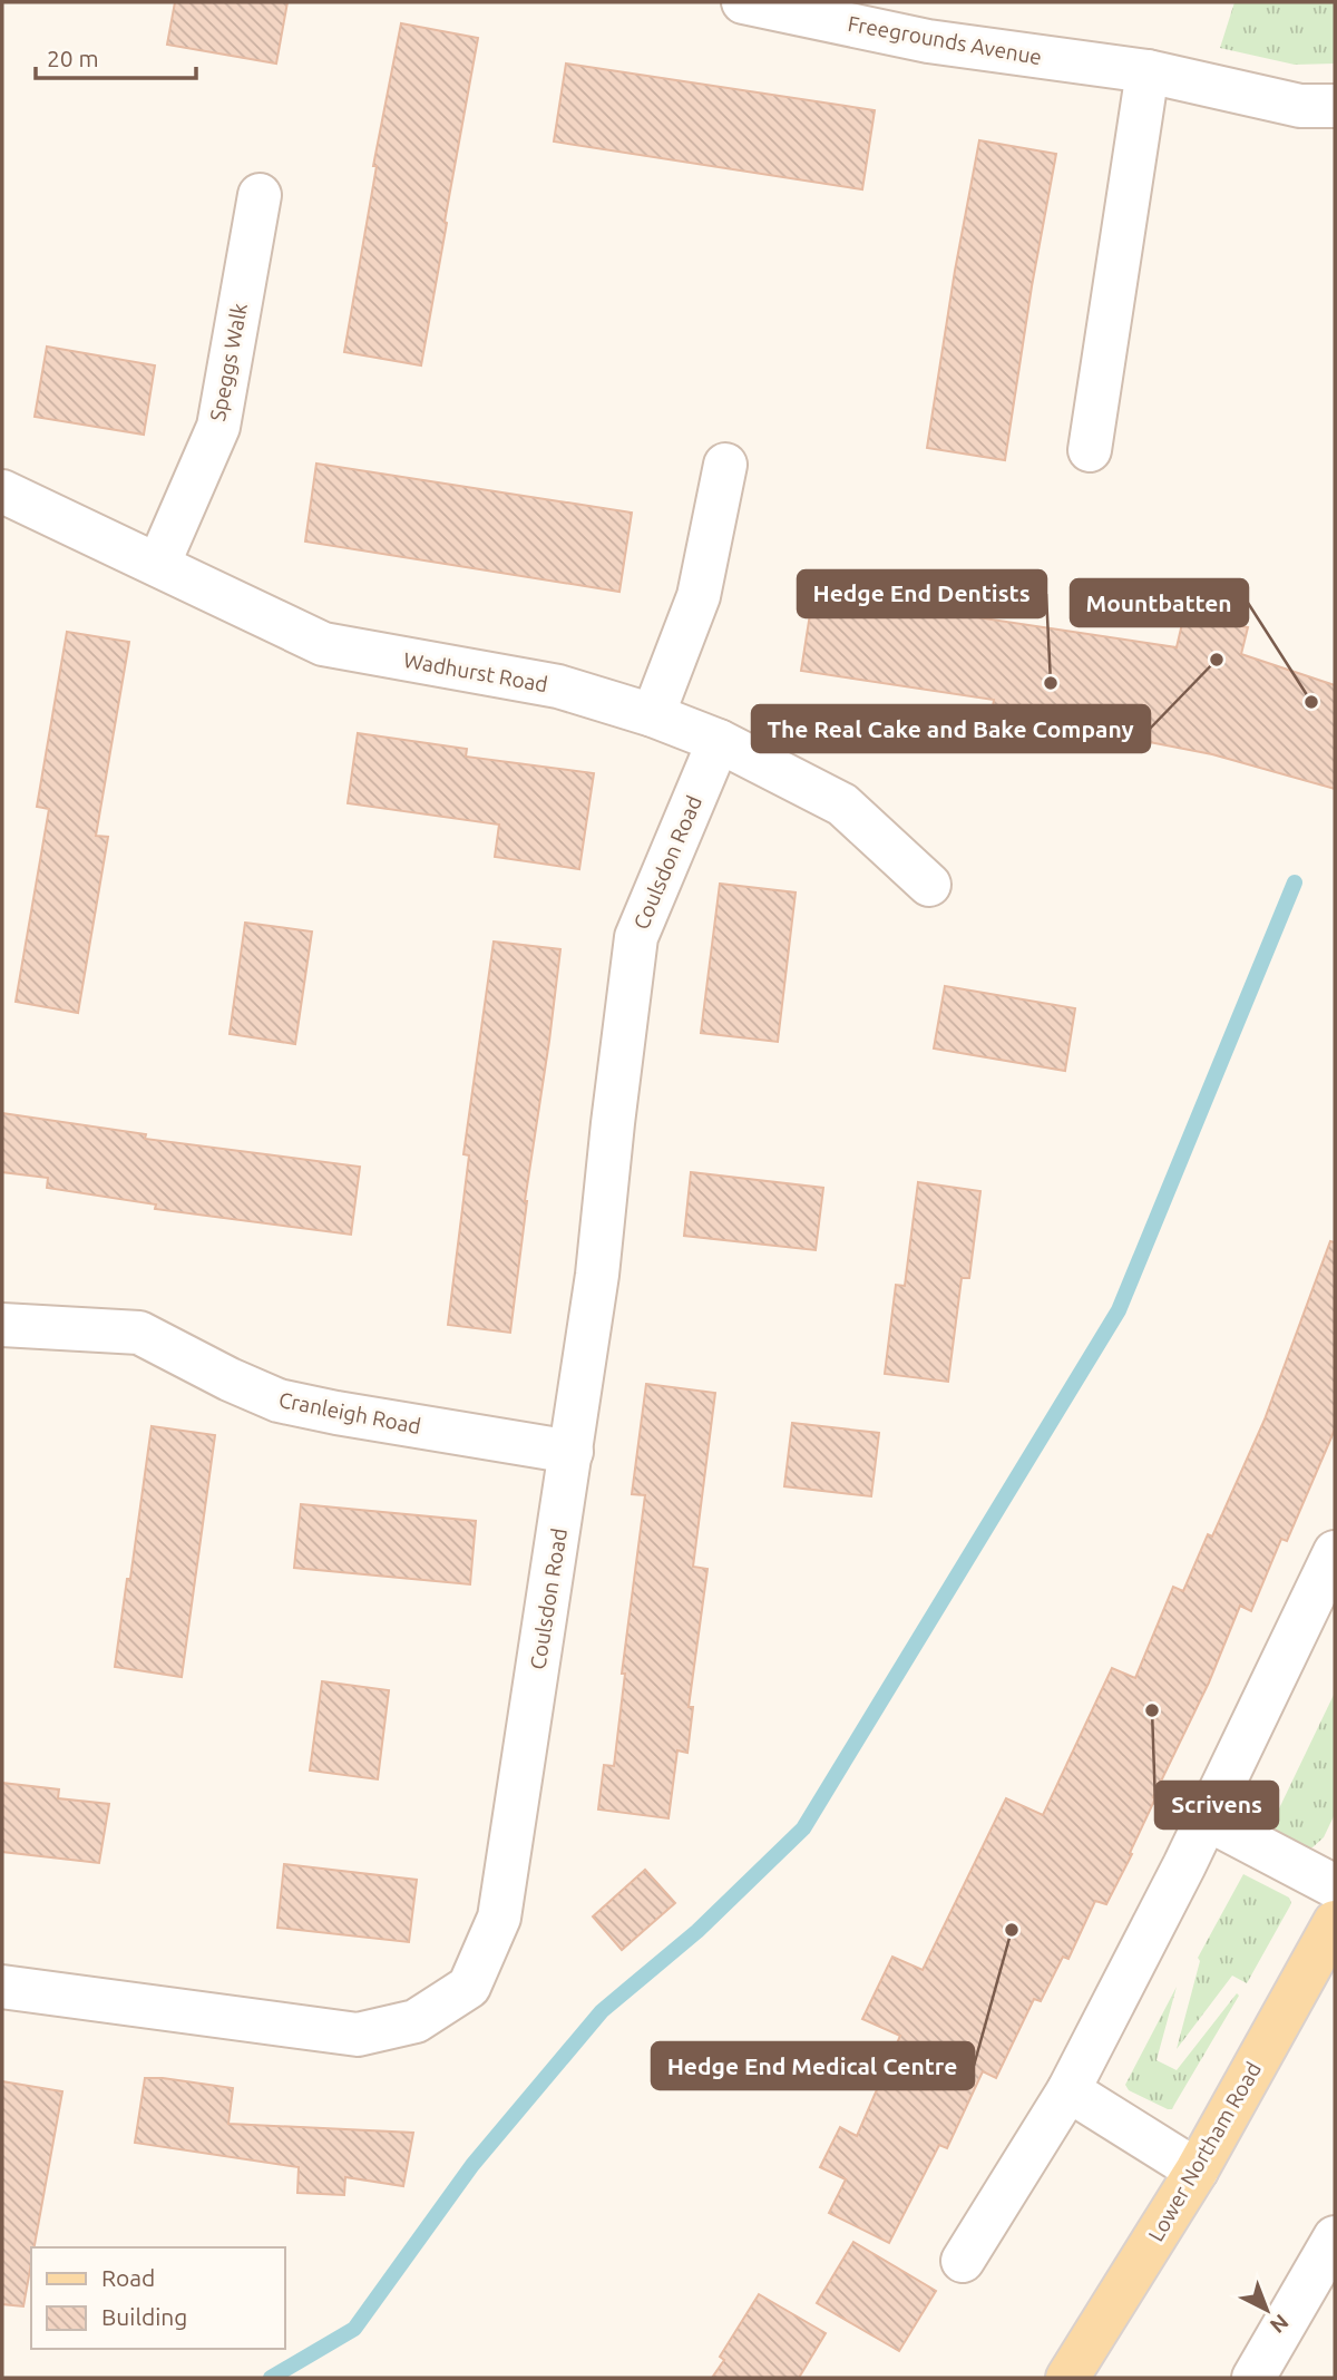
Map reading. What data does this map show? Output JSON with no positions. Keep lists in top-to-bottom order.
{
  "streets": {
    "main road": ["Lower Northam Road"],
    "street": [
      "Freegrounds Avenue",
      "Speggs Walk",
      "Wadhurst Road",
      "Coulsdon Road",
      "Cranleigh Road"
    ]
  },
  "crossings": [
    ["Speggs Walk", "Wadhurst Road"],
    ["Wadhurst Road", "Coulsdon Road"],
    ["Coulsdon Road", "Cranleigh Road"]
  ],
  "places": [
    "The Real Cake and Bake Company",
    "Hedge End Dentists",
    "Mountbatten",
    "Scrivens",
    "Hedge End Medical Centre"
  ],
  "legend": ["Road", "Building"],
  "scale_bar": "20 m",
  "north": "bottom right"
}
